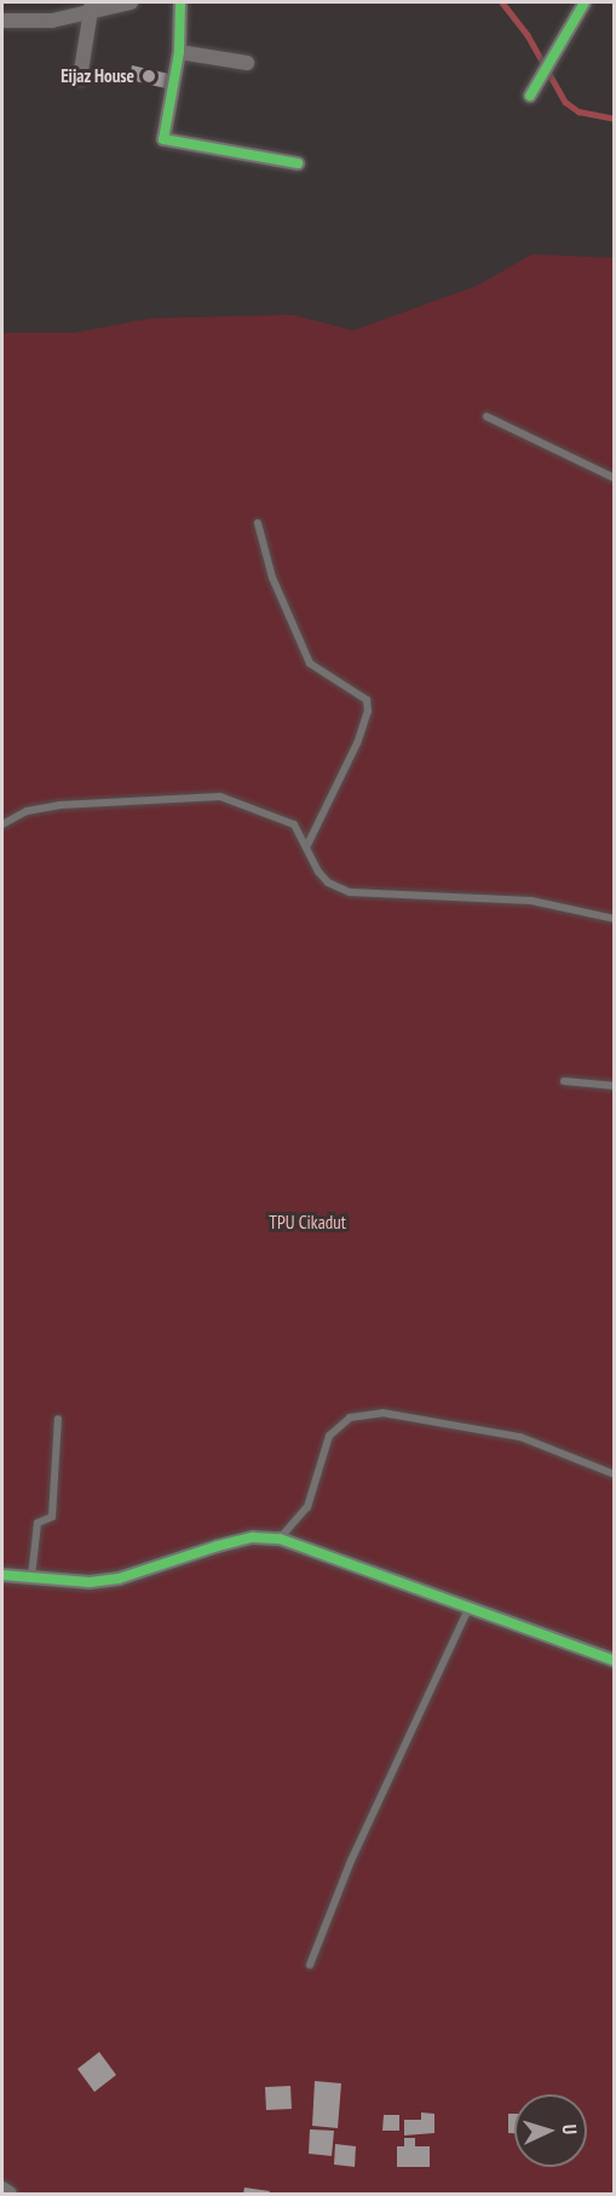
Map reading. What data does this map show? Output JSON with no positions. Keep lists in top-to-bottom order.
{
  "parks": ["TPU Cikadut"],
  "places": ["Eijaz House"],
  "north": "right"
}
